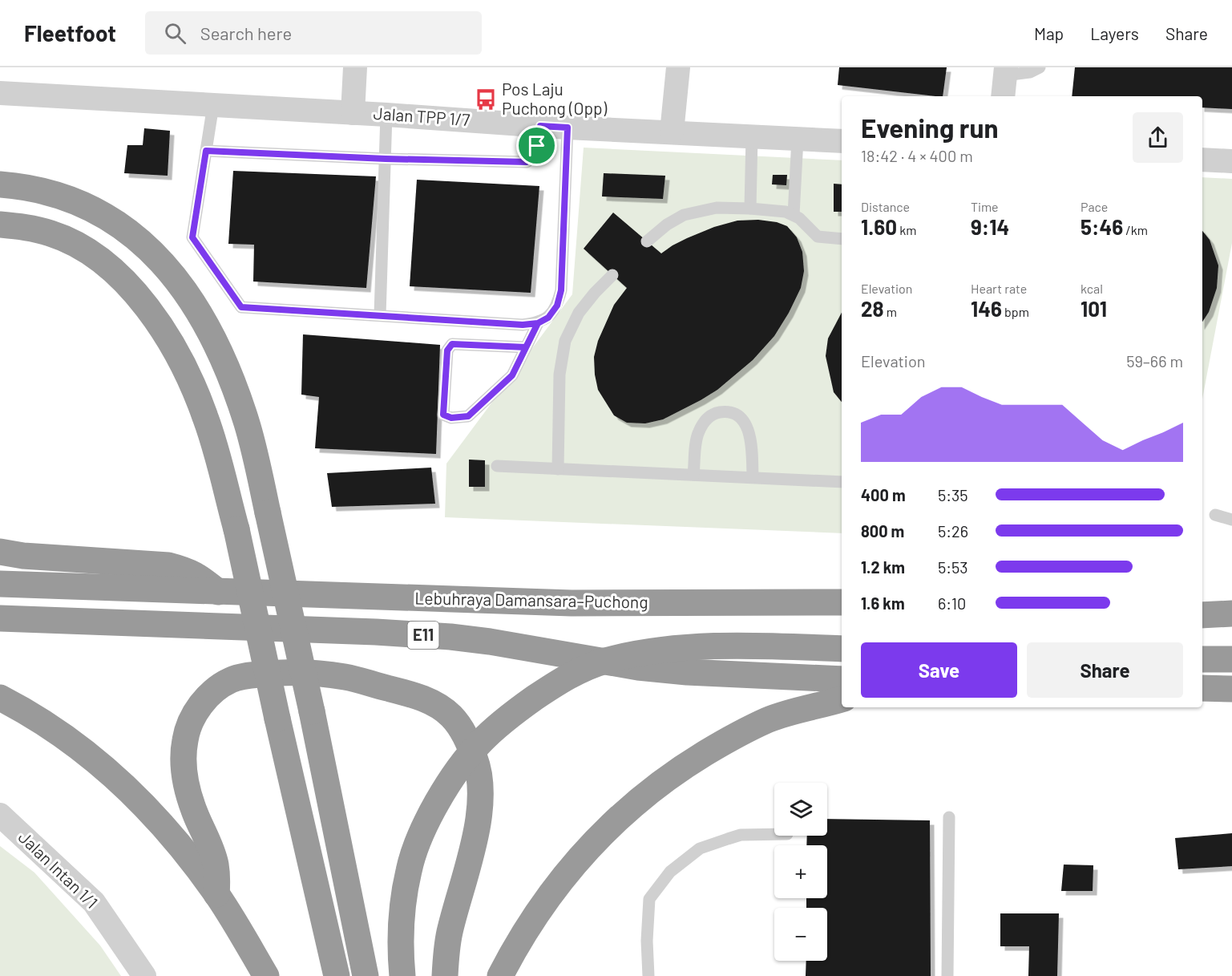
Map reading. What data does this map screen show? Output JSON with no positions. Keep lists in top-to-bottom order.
{
  "streets": {
    "highway": ["Lebuhraya Damansara–Puchong", "E11"],
    "street": ["Jalan TPP 1/7", "Jalan Intan 1/1"]
  },
  "crossings": [
    ["Lebuhraya Damansara–Puchong", "E11"]
  ],
  "places": {
    "bus stop": ["Pos Laju Puchong (Opp)"]
  },
  "page": {
    "header": "Fleetfoot",
    "search": "Search here",
    "nav": ["Map", "Layers", "Share"],
    "heading": ["Evening run", "18:42 · 4 × 400 m"],
    "stats": [
      ["Distance", "1.60 km"],
      ["Time", "9:14"],
      ["Pace", "5:46 /km"],
      ["Elevation", "28 m"],
      ["Heart rate", "146 bpm"],
      ["kcal", "101"]
    ],
    "chart": ["Elevation", "59–66 m"],
    "list": [
      {
        "name": "400 m",
        "note": "5:35"
      },
      {
        "name": "800 m",
        "note": "5:26"
      },
      {
        "name": "1.2 km",
        "note": "5:53"
      },
      {
        "name": "1.6 km",
        "note": "6:10"
      }
    ],
    "buttons": ["Save", "Share"],
    "map_buttons": ["+", "−"]
  }
}
